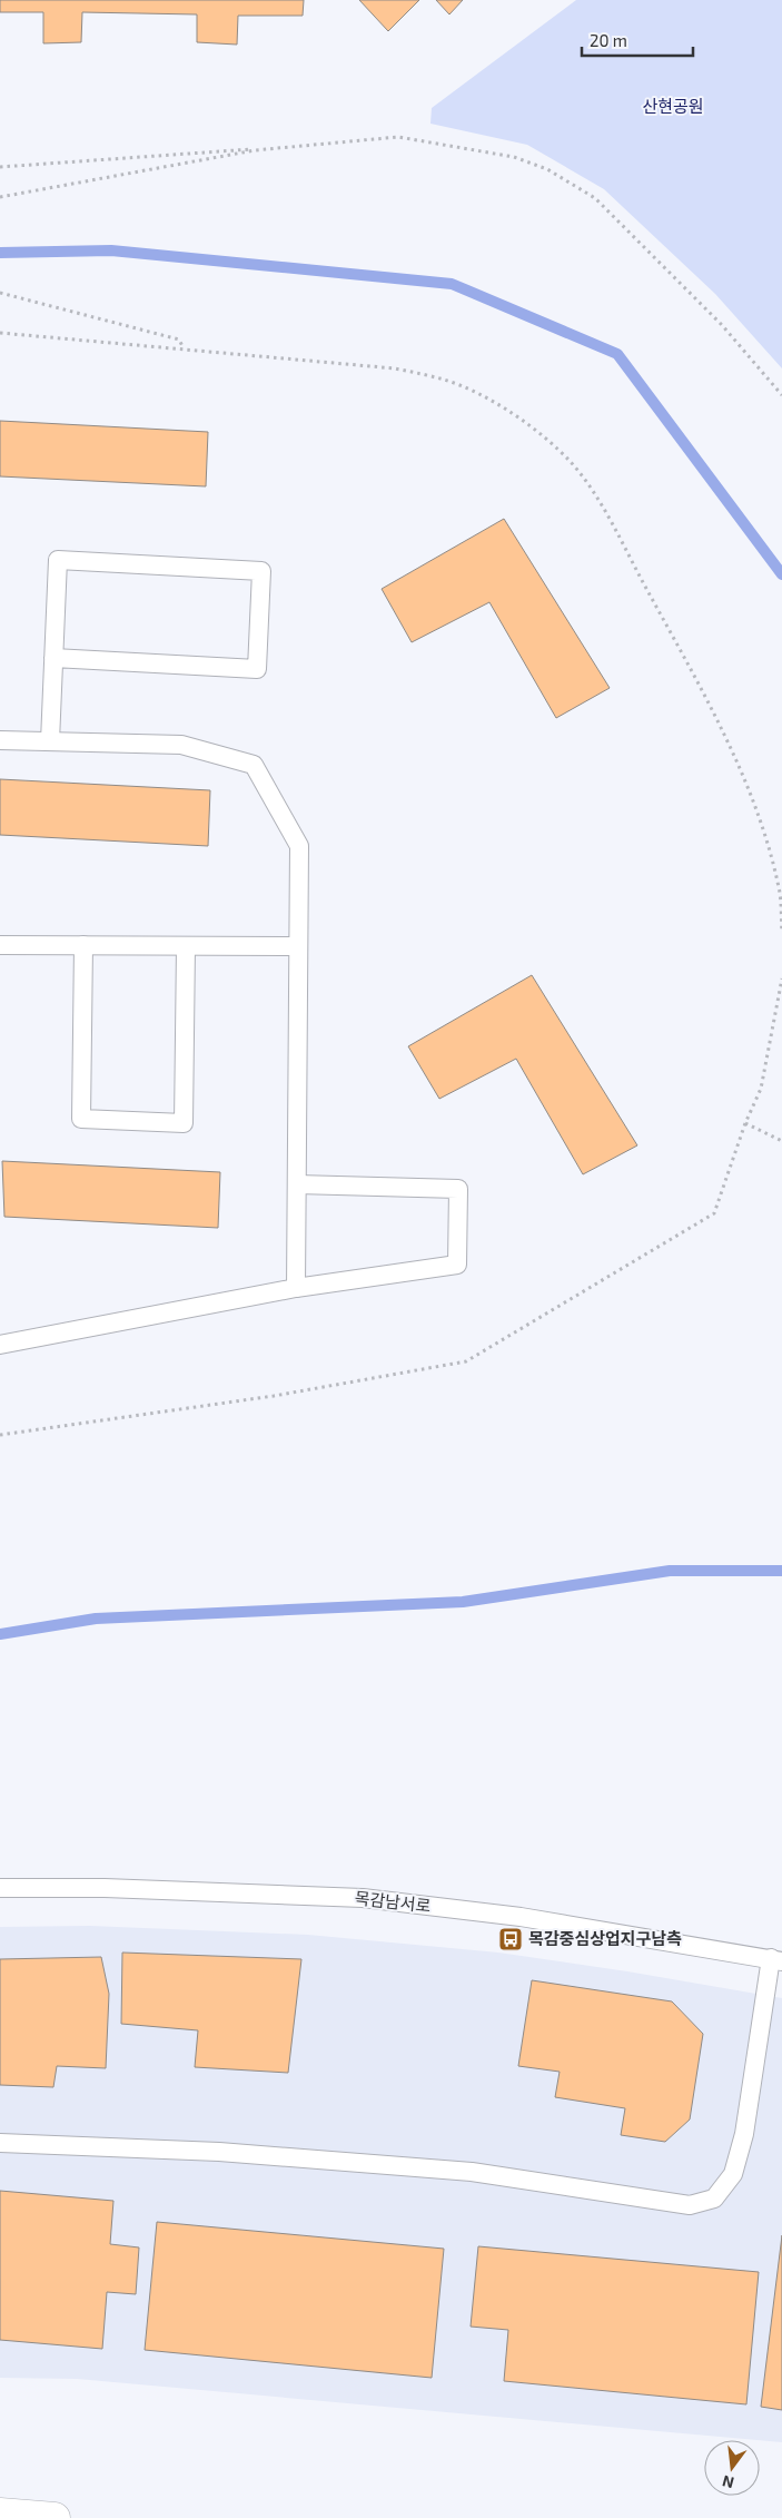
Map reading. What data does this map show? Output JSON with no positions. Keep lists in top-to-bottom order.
{
  "streets": {
    "lane": ["목감남서로"]
  },
  "parks": ["산현공원"],
  "places": {
    "bus stop": ["목감중심상업지구남측"]
  },
  "scale_bar": "20 m",
  "north": "bottom"
}
